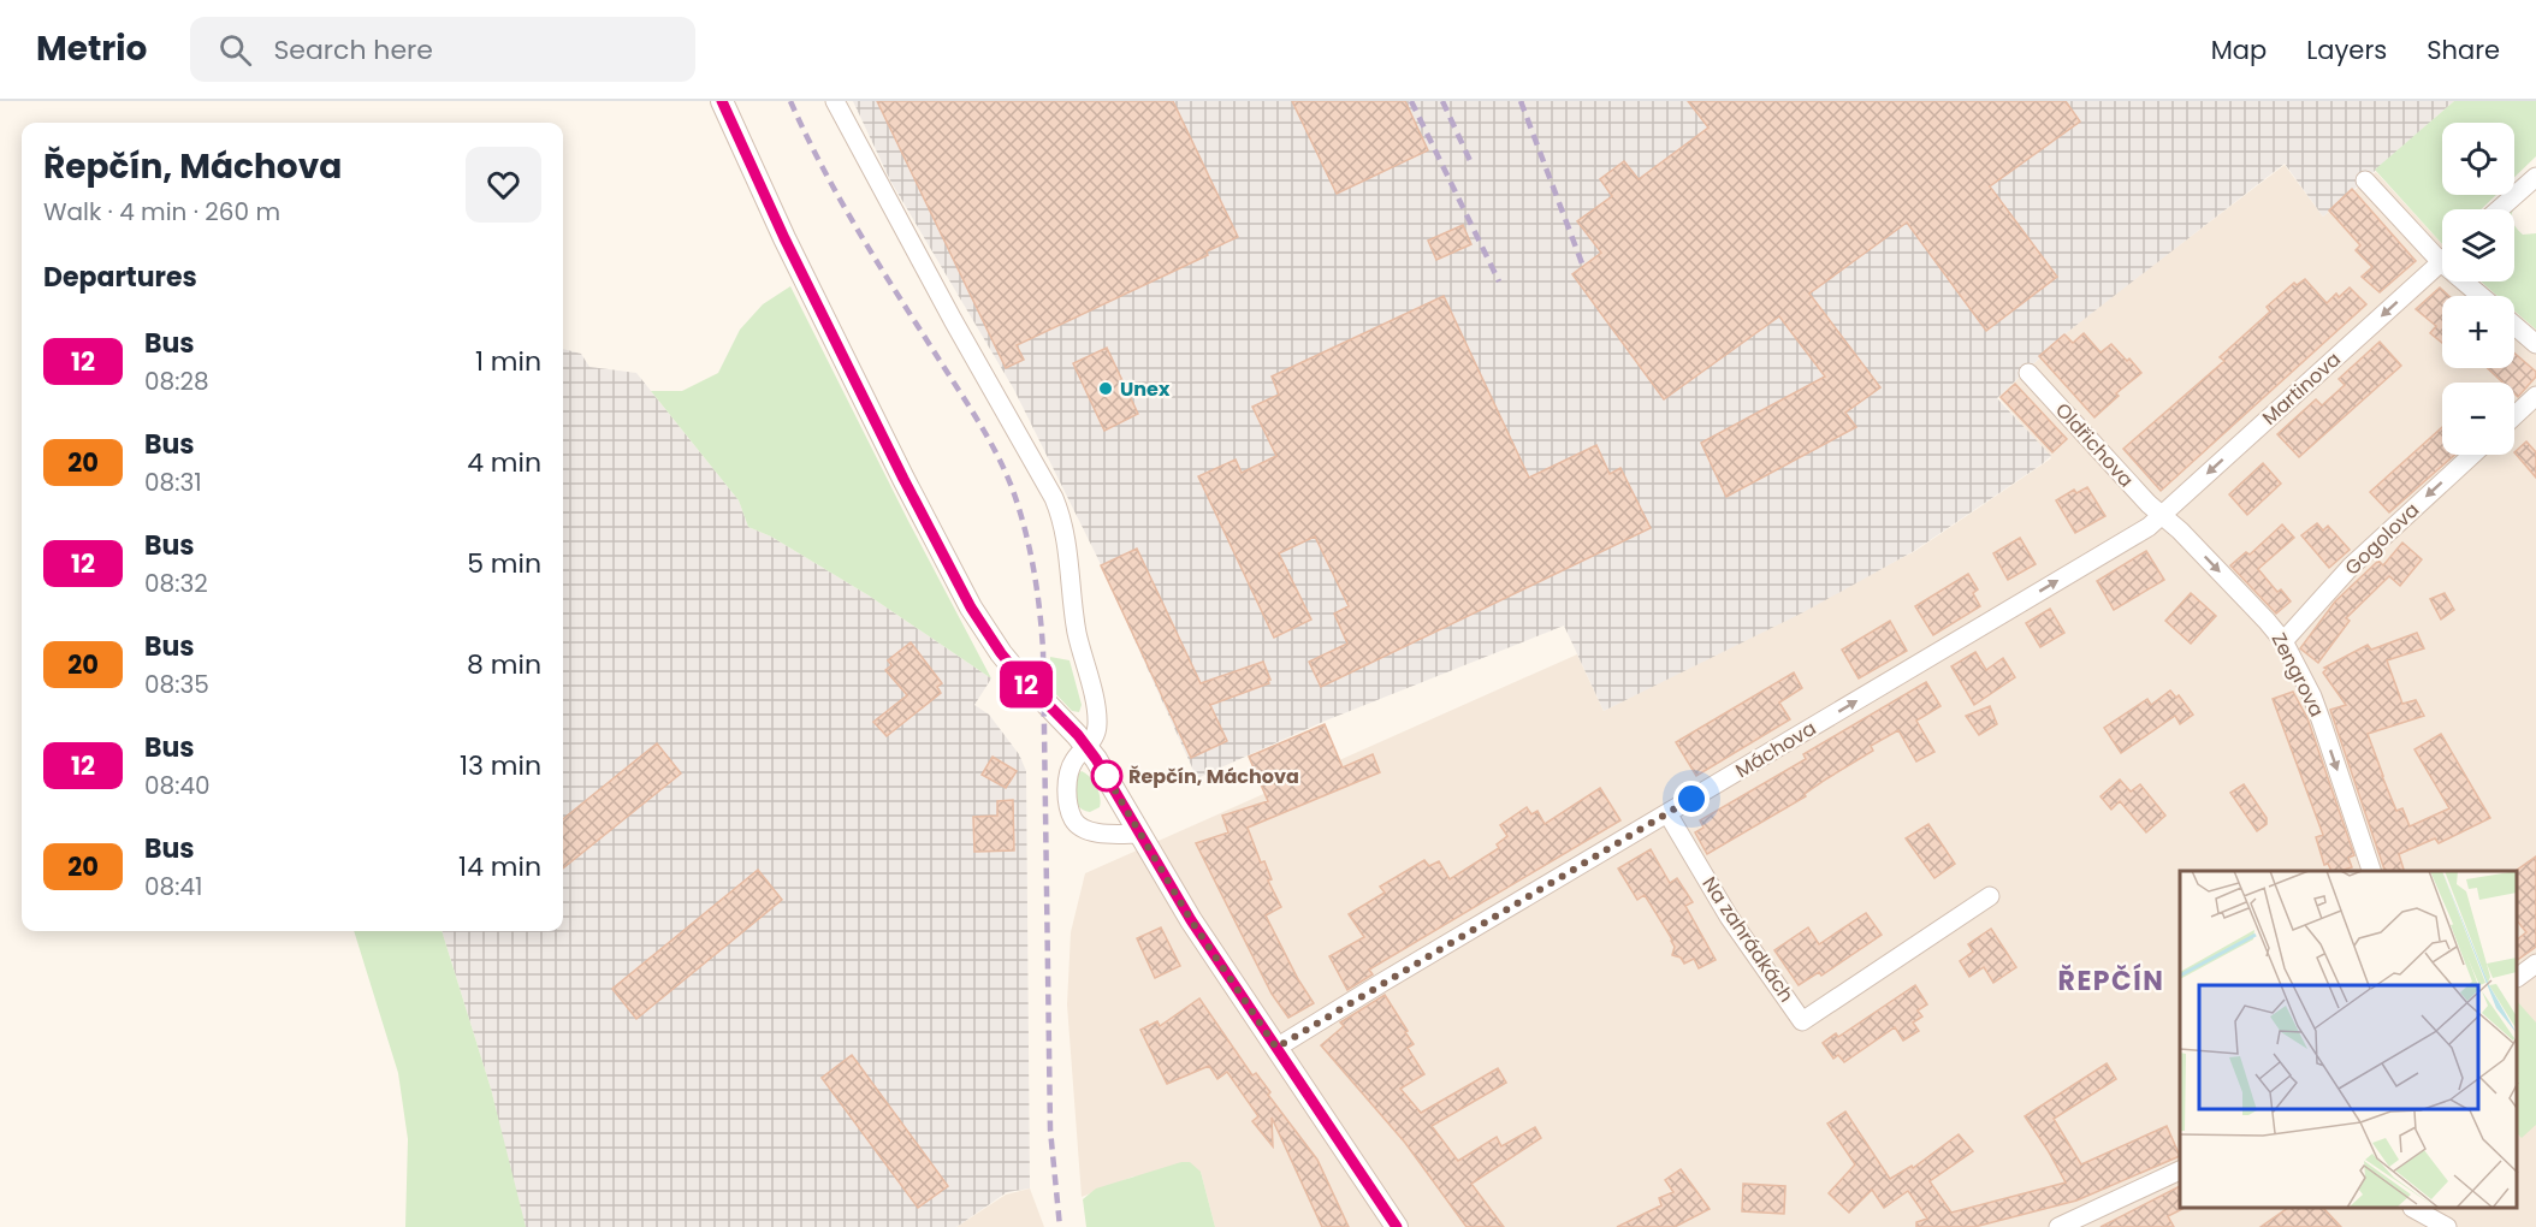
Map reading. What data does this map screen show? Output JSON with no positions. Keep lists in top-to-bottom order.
{
  "streets": {
    "street": [
      "Martinova",
      "Oldřichova",
      "Gogolova",
      "Zengrova",
      "Máchova",
      "Na zahrádkách"
    ]
  },
  "crossings": [
    ["Martinova", "Oldřichova"],
    ["Martinova", "Zengrova"],
    ["Martinova", "Máchova"],
    ["Oldřichova", "Zengrova"],
    ["Oldřichova", "Máchova"],
    ["Gogolova", "Zengrova"],
    ["Zengrova", "Máchova"],
    ["Máchova", "Na zahrádkách"]
  ],
  "one_way": [
    "Martinova",
    "Gogolova",
    "Zengrova",
    "Máchova"
  ],
  "districts": ["ŘEPČÍN"],
  "places": ["Unex", "Řepčín, Máchova"],
  "lines": ["bus line 12"],
  "page": {
    "header": "Metrio",
    "search": "Search here",
    "nav": ["Map", "Layers", "Share"],
    "on_map": "12",
    "map_buttons": ["+", "−"],
    "heading": [
      ["Řepčín, Máchova", "Walk · 4 min · 260 m"],
      "Departures"
    ],
    "list": [
      {
        "mark": "12",
        "name": "Bus",
        "note": "08:28",
        "value": "1 min"
      },
      {
        "mark": "20",
        "name": "Bus",
        "note": "08:31",
        "value": "4 min"
      },
      {
        "mark": "12",
        "name": "Bus",
        "note": "08:32",
        "value": "5 min"
      },
      {
        "mark": "20",
        "name": "Bus",
        "note": "08:35",
        "value": "8 min"
      },
      {
        "mark": "12",
        "name": "Bus",
        "note": "08:40",
        "value": "13 min"
      },
      {
        "mark": "20",
        "name": "Bus",
        "note": "08:41",
        "value": "14 min"
      }
    ]
  }
}
